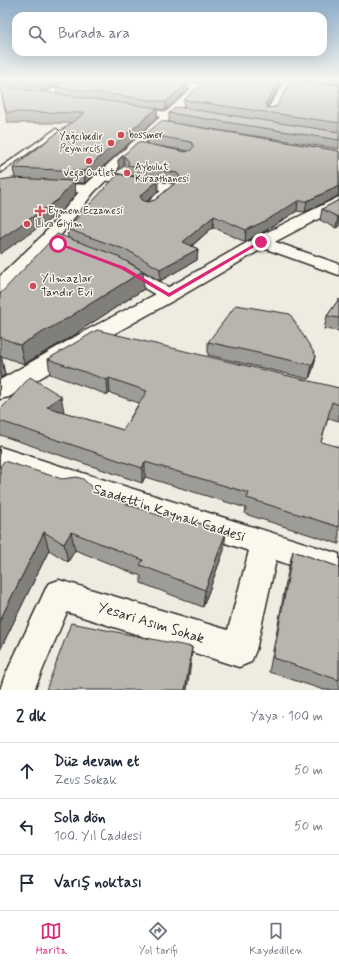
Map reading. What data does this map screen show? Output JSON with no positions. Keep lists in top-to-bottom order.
{
  "streets": {
    "street": ["Saadettin Kaynak Caddesi", "Yesari Asım Sokak"]
  },
  "crossings": [
    ["Saadettin Kaynak Caddesi", "Yesari Asım Sokak"]
  ],
  "places": {
    "other": [
      "bossmer",
      "Yağcıbedir Peynircisi",
      "Vega Outlet",
      "Aybulut Kıraathanesi",
      "Liva Giyim",
      "Yılmazlar Tandır Evi"
    ],
    "health": ["Eymen Eczanesi"]
  },
  "page": {
    "search": "Burada ara",
    "heading": ["2 dk", "Yaya · 100 m"],
    "list": [
      ["Düz devam et", "Zeus Sokak", "50 m"],
      ["Sola dön", "100. Yıl Caddesi", "50 m"],
      "Varış noktası"
    ],
    "nav": ["Harita", "Yol tarifi", "Kaydedilen"]
  }
}
